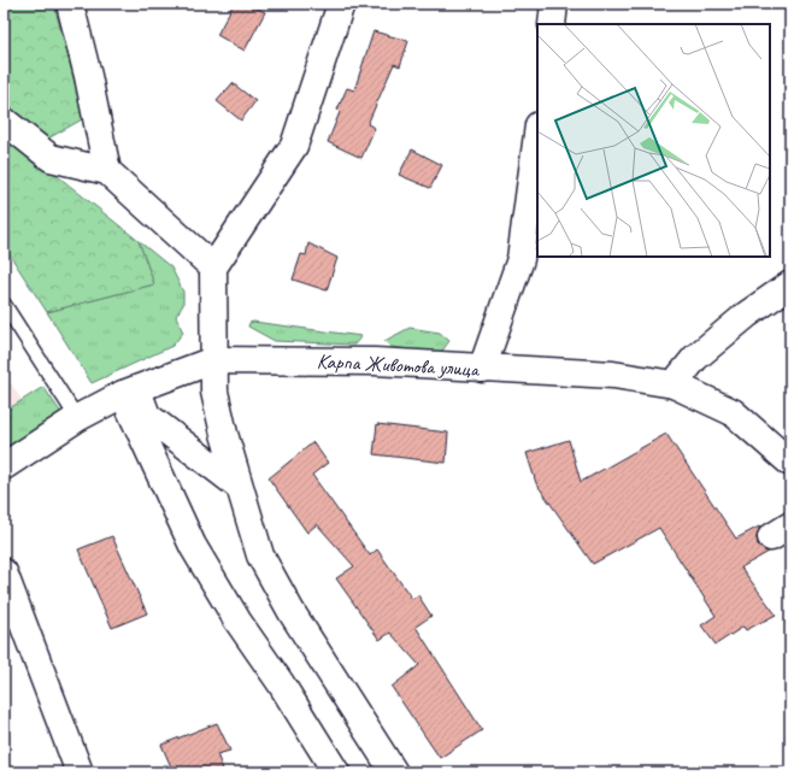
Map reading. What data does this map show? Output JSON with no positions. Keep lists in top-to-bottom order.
{
  "streets": {
    "street": ["Карпа Животова улица"]
  }
}
